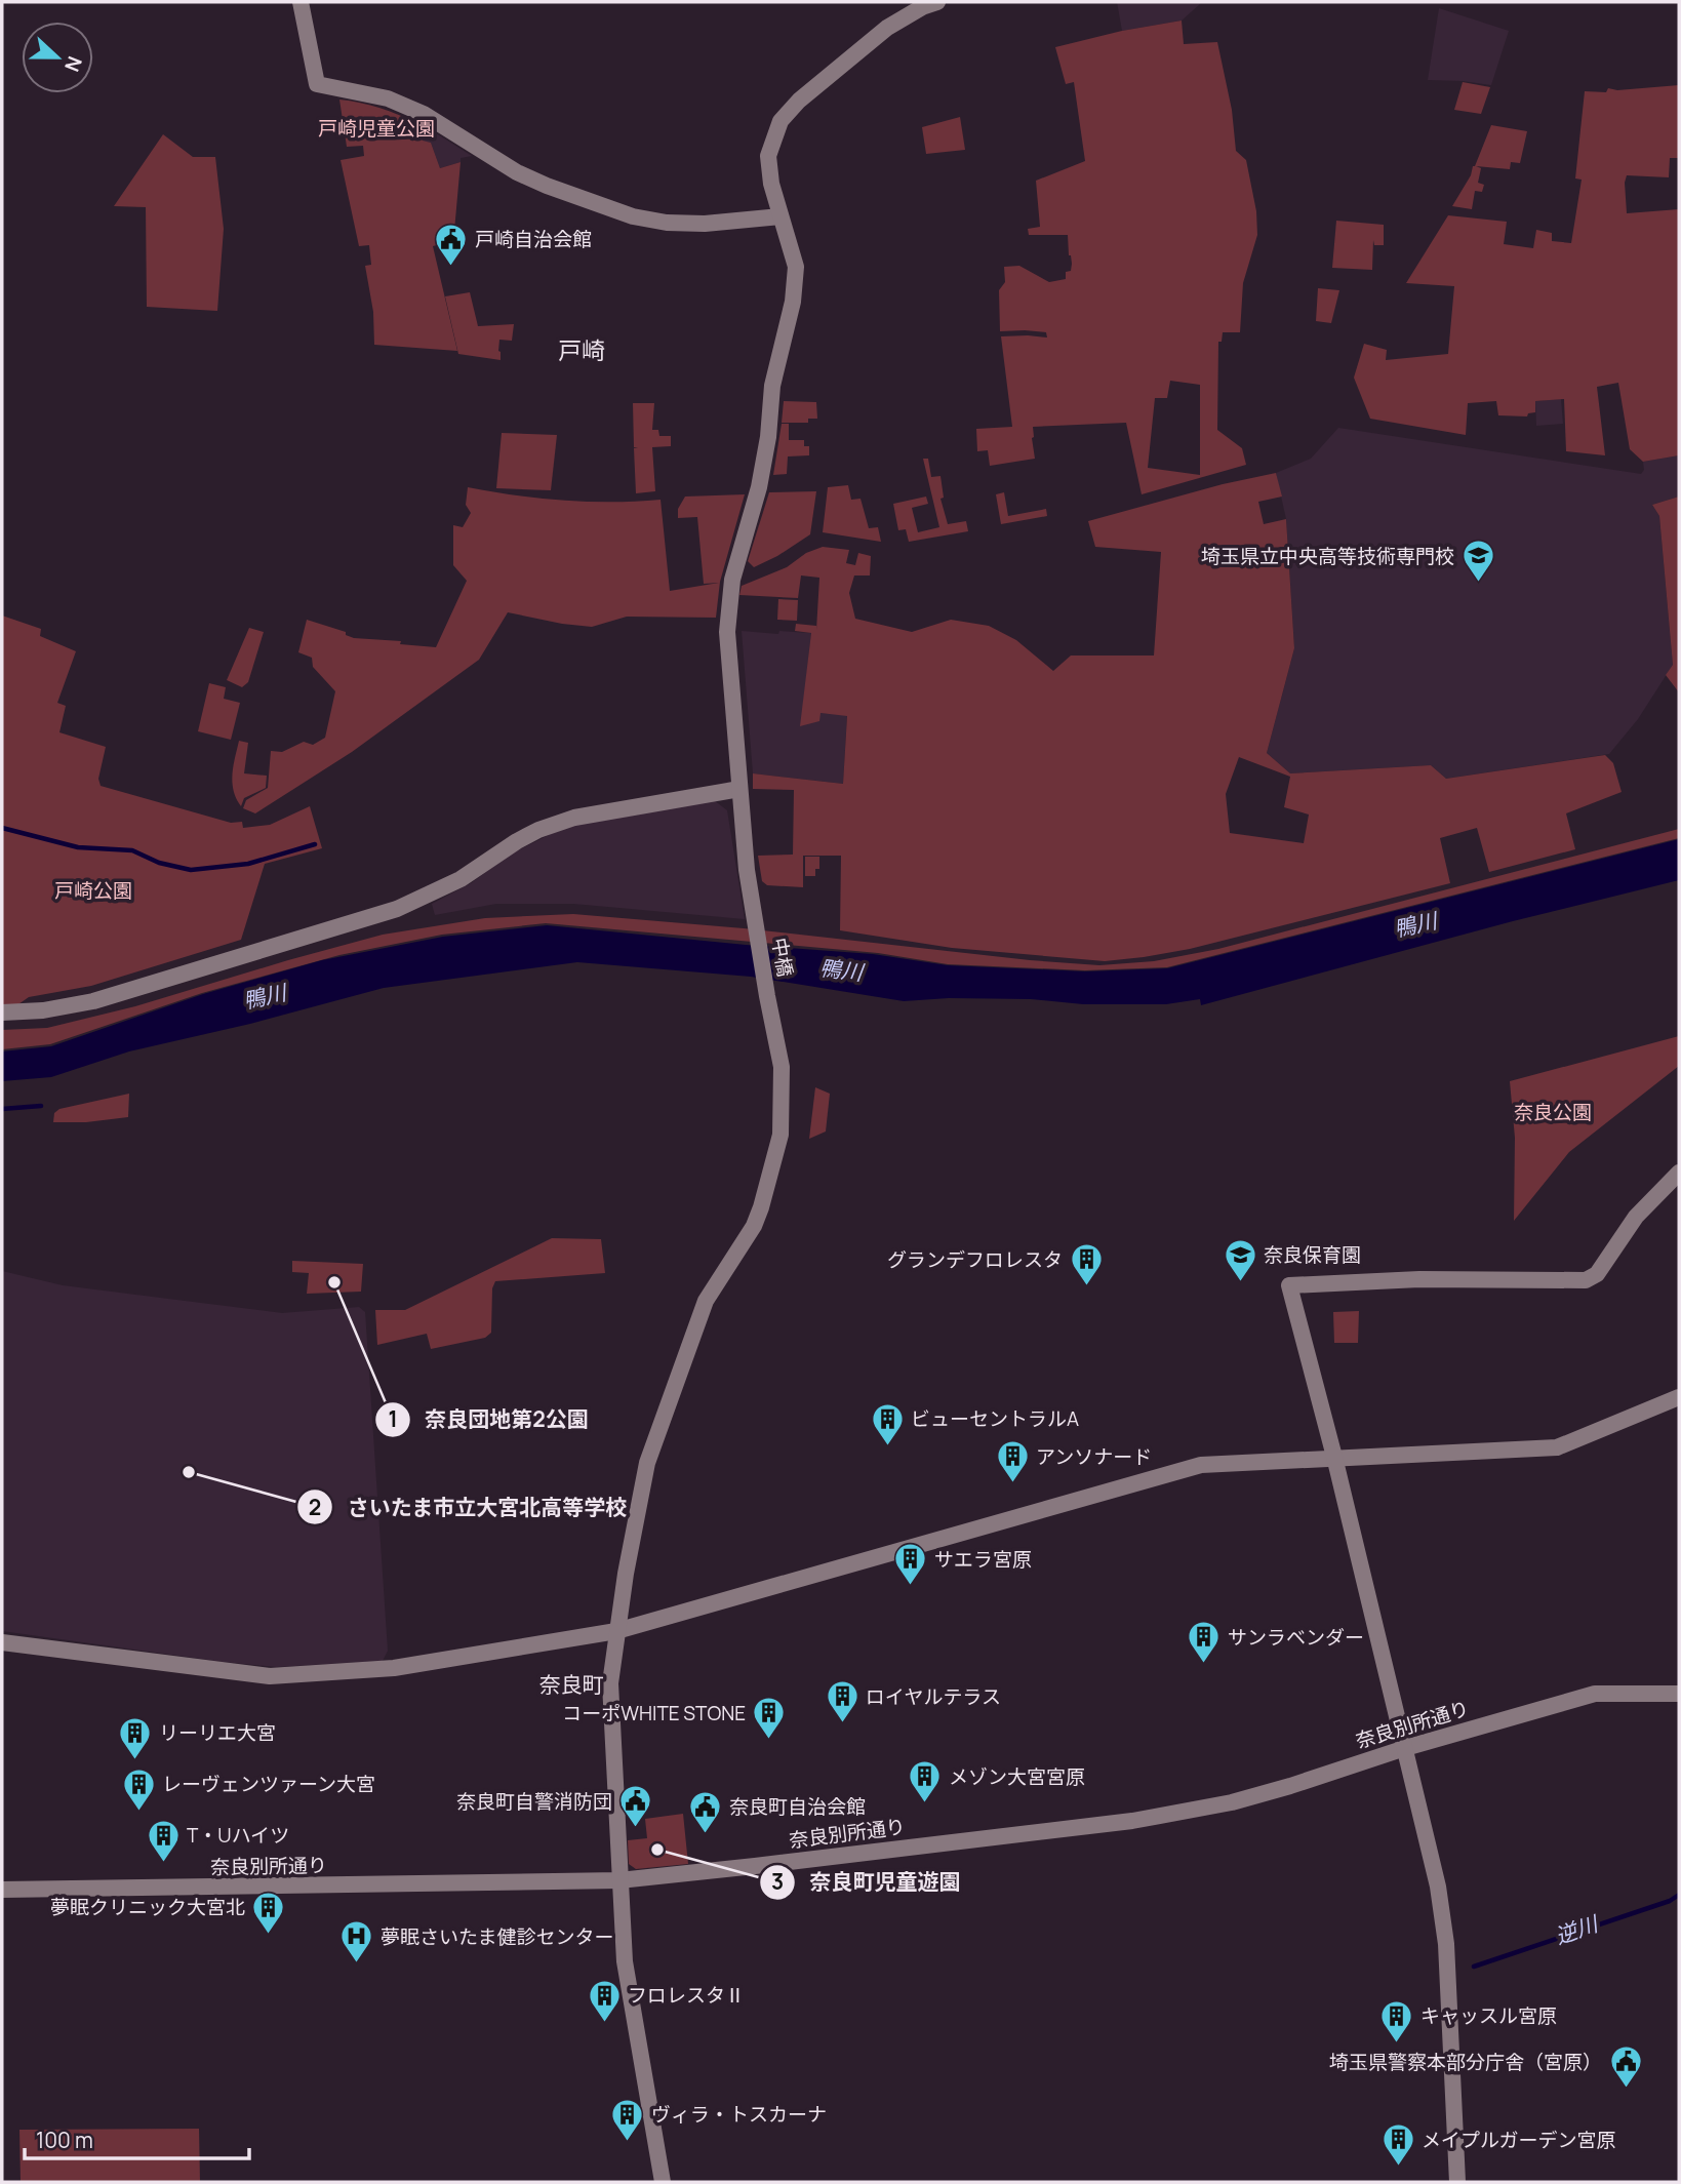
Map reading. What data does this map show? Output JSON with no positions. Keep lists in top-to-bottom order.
{
  "streets": {
    "street": ["中橋", "奈良別所通り"]
  },
  "crossings": [
    ["中橋", "奈良別所通り"]
  ],
  "districts": ["戸崎", "奈良町"],
  "water": ["鴨川", "逆川"],
  "parks": ["戸崎児童公園", "戸崎公園", "奈良公園"],
  "places": {
    "public building": [
      "戸崎自治会館",
      "奈良町自警消防団",
      "奈良町自治会館",
      "埼玉県警察本部分庁舎（宮原）"
    ],
    "school or university": ["埼玉県立中央高等技術専門校", "奈良保育園"],
    "other": ["奈良団地第2公園", "さいたま市立大宮北高等学校", "奈良町児童遊園"],
    "building": [
      "グランデフロレスタ",
      "ビューセントラルA",
      "アンソナード",
      "サエラ宮原",
      "サンラベンダー",
      "ロイヤルテラス",
      "コーポWHITE STONE",
      "リーリエ大宮",
      "メゾン大宮宮原",
      "レーヴェンツァーン大宮",
      "T・Uハイツ",
      "夢眠クリニック大宮北",
      "フロレスタⅡ",
      "キャッスル宮原",
      "ヴィラ・トスカーナ",
      "メイプルガーデン宮原"
    ],
    "hospital": ["夢眠さいたま健診センター"]
  },
  "scale_bar": "100 m",
  "north": "right"
}
